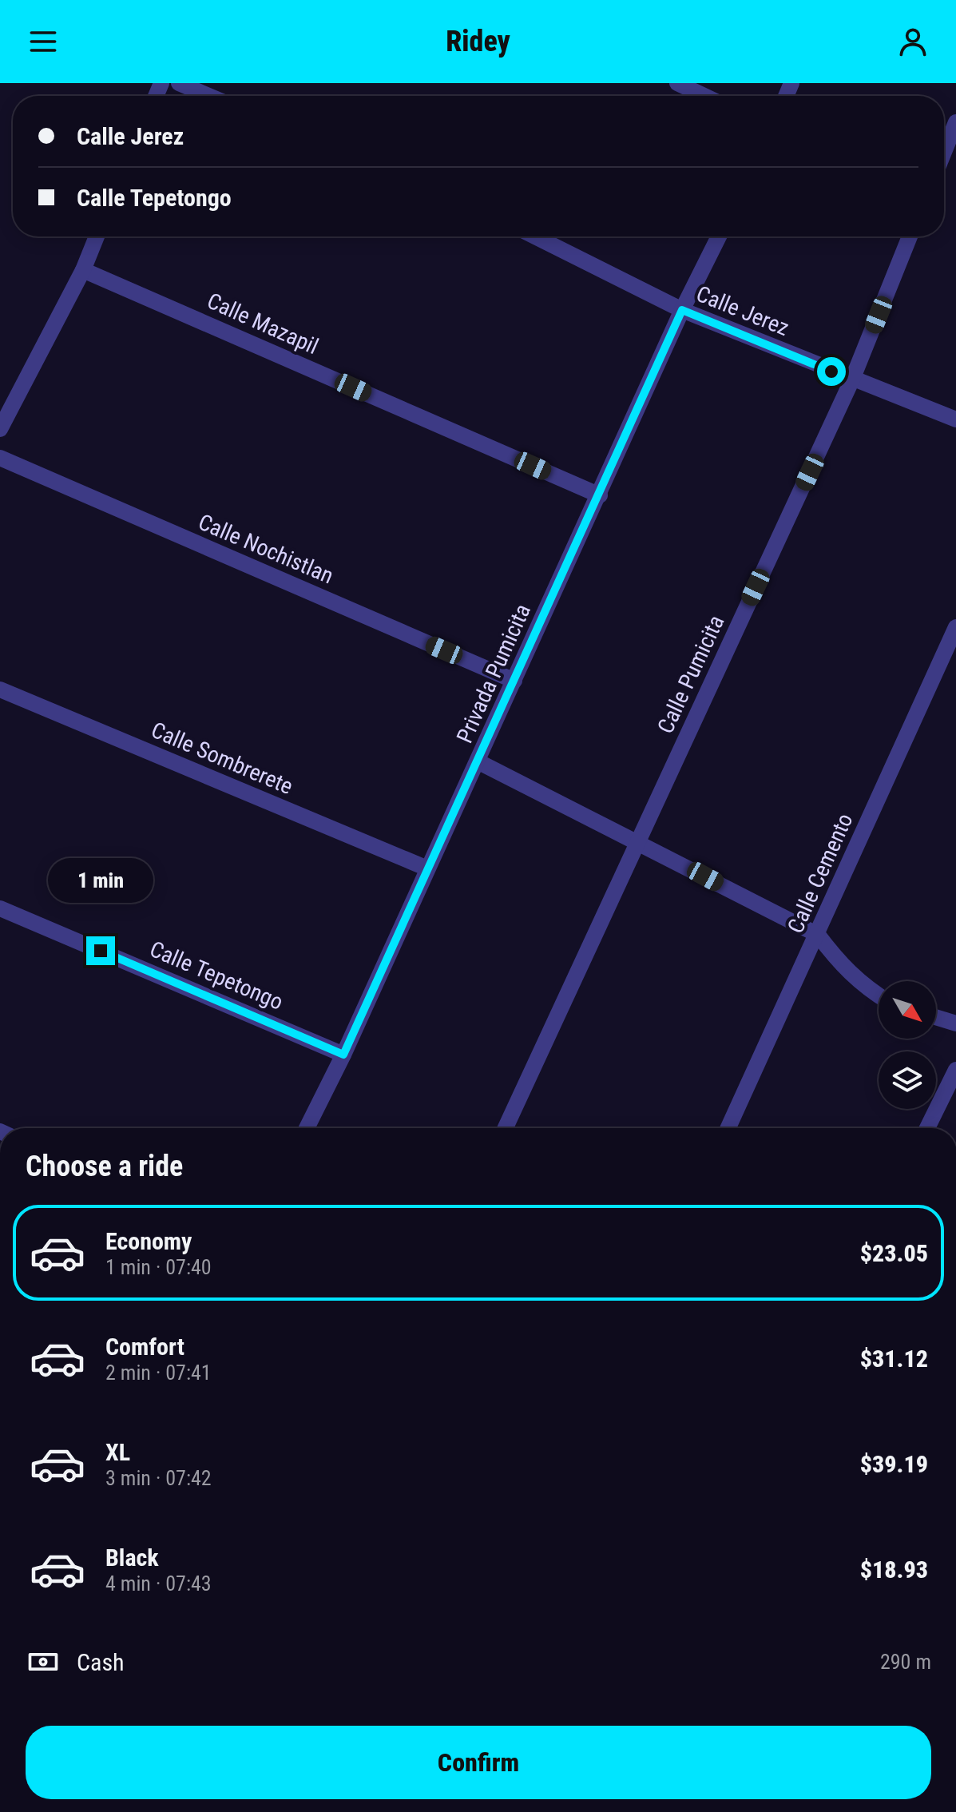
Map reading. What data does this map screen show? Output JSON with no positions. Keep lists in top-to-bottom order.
{
  "streets": {
    "street": [
      "Calle Jerez",
      "Calle Mazapil",
      "Calle Nochistlan",
      "Privada Pumicita",
      "Calle Pumicita",
      "Calle Sombrerete",
      "Calle Cemento",
      "Calle Tepetongo"
    ]
  },
  "crossings": [
    ["Calle Jerez", "Privada Pumicita"],
    ["Calle Jerez", "Calle Pumicita"],
    ["Calle Mazapil", "Privada Pumicita"],
    ["Calle Nochistlan", "Privada Pumicita"],
    ["Privada Pumicita", "Calle Sombrerete"],
    ["Privada Pumicita", "Calle Tepetongo"]
  ],
  "north": "bottom right",
  "page": {
    "header": "Ridey",
    "banner": ["Calle Jerez", "Calle Tepetongo"],
    "bubble": "1 min",
    "heading": "Choose a ride",
    "list": [
      {
        "name": "Economy",
        "note": "1 min · 07:40",
        "value": "$23.05"
      },
      {
        "name": "Comfort",
        "note": "2 min · 07:41",
        "value": "$31.12"
      },
      {
        "name": "XL",
        "note": "3 min · 07:42",
        "value": "$39.19"
      },
      {
        "name": "Black",
        "note": "4 min · 07:43",
        "value": "$18.93"
      }
    ],
    "pay": ["Cash", "290 m"],
    "buttons": "Confirm"
  }
}
